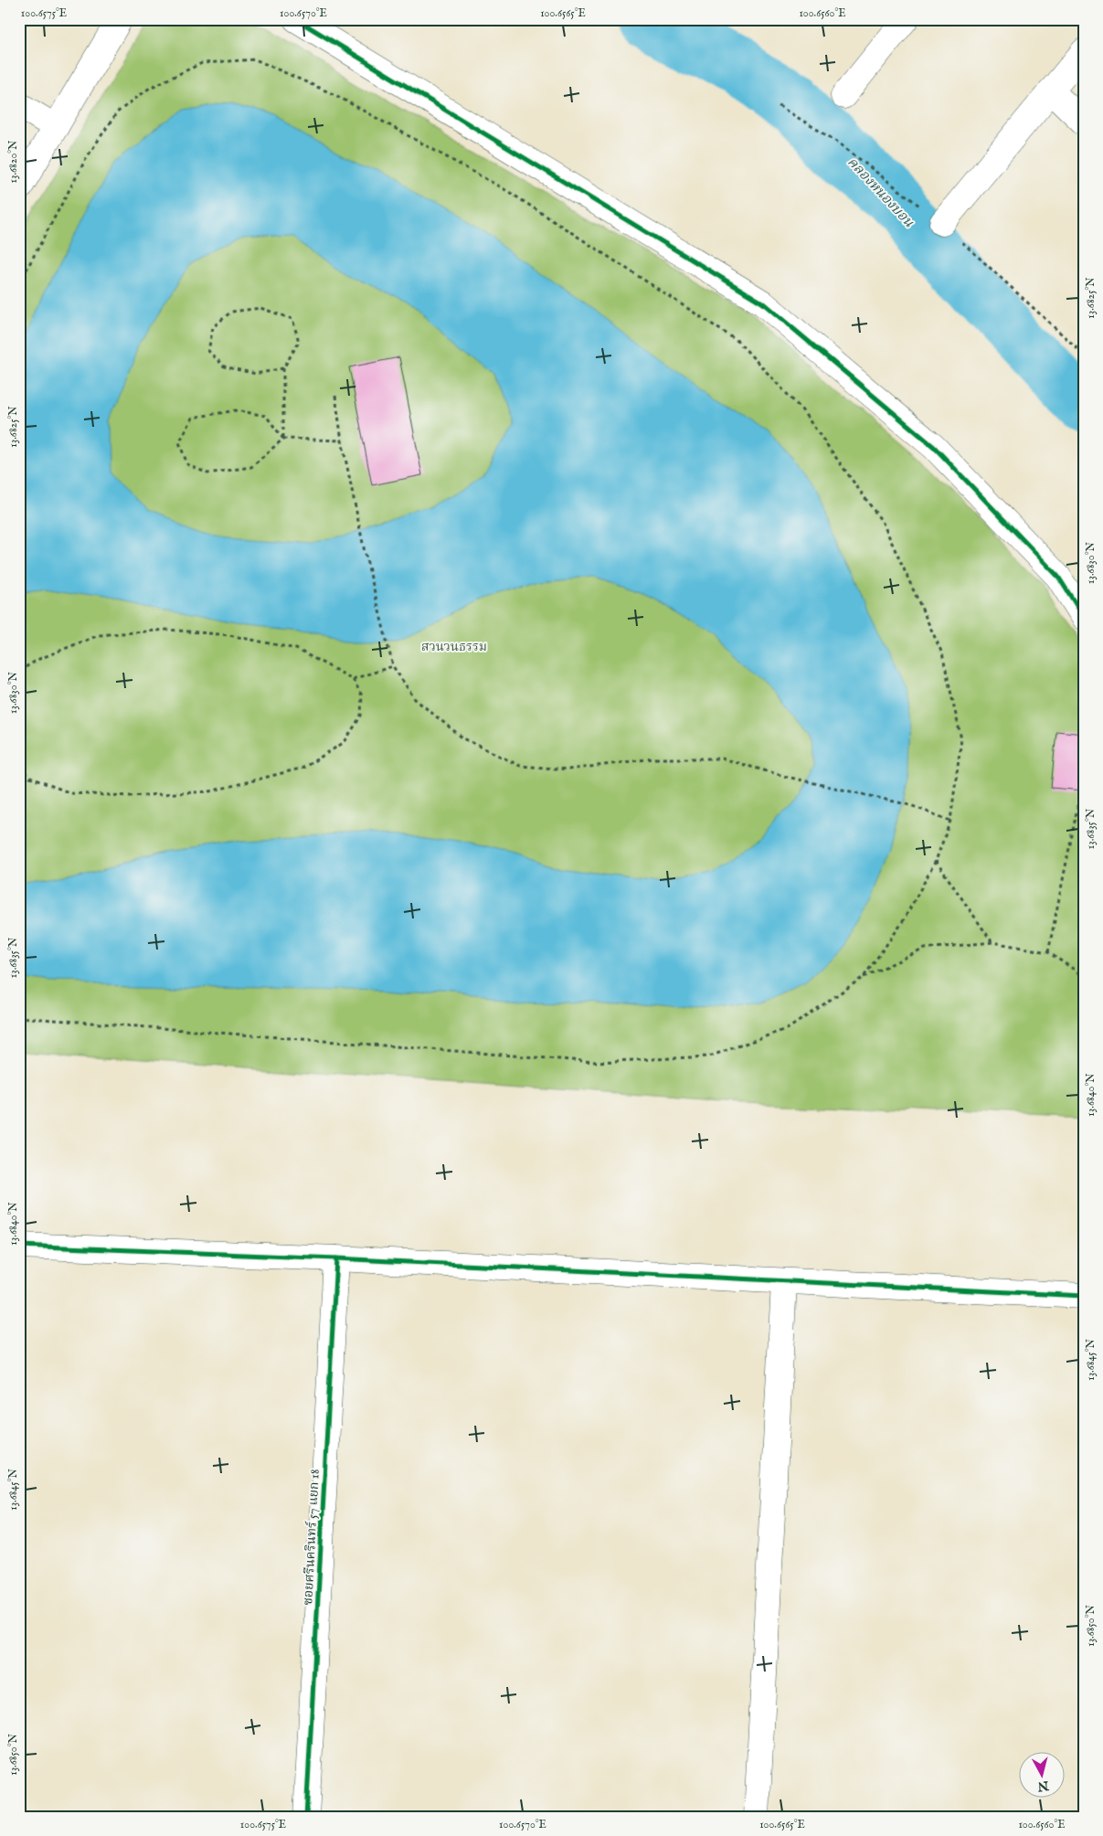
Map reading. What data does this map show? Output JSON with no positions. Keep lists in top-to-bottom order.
{
  "streets": {
    "street": ["ซอยศรีนครินทร์ 57 แยก 18"]
  },
  "water": ["คลองหนองบอน"],
  "parks": ["สวนวนธรรม"],
  "north": "bottom",
  "coordinates": [
    "100.6575°E",
    "100.6570°E",
    "100.6565°E",
    "100.6560°E",
    "13.6820°N",
    "13.6825°N",
    "13.6830°N",
    "13.6835°N",
    "13.6840°N",
    "13.6845°N",
    "13.6850°N"
  ]
}
